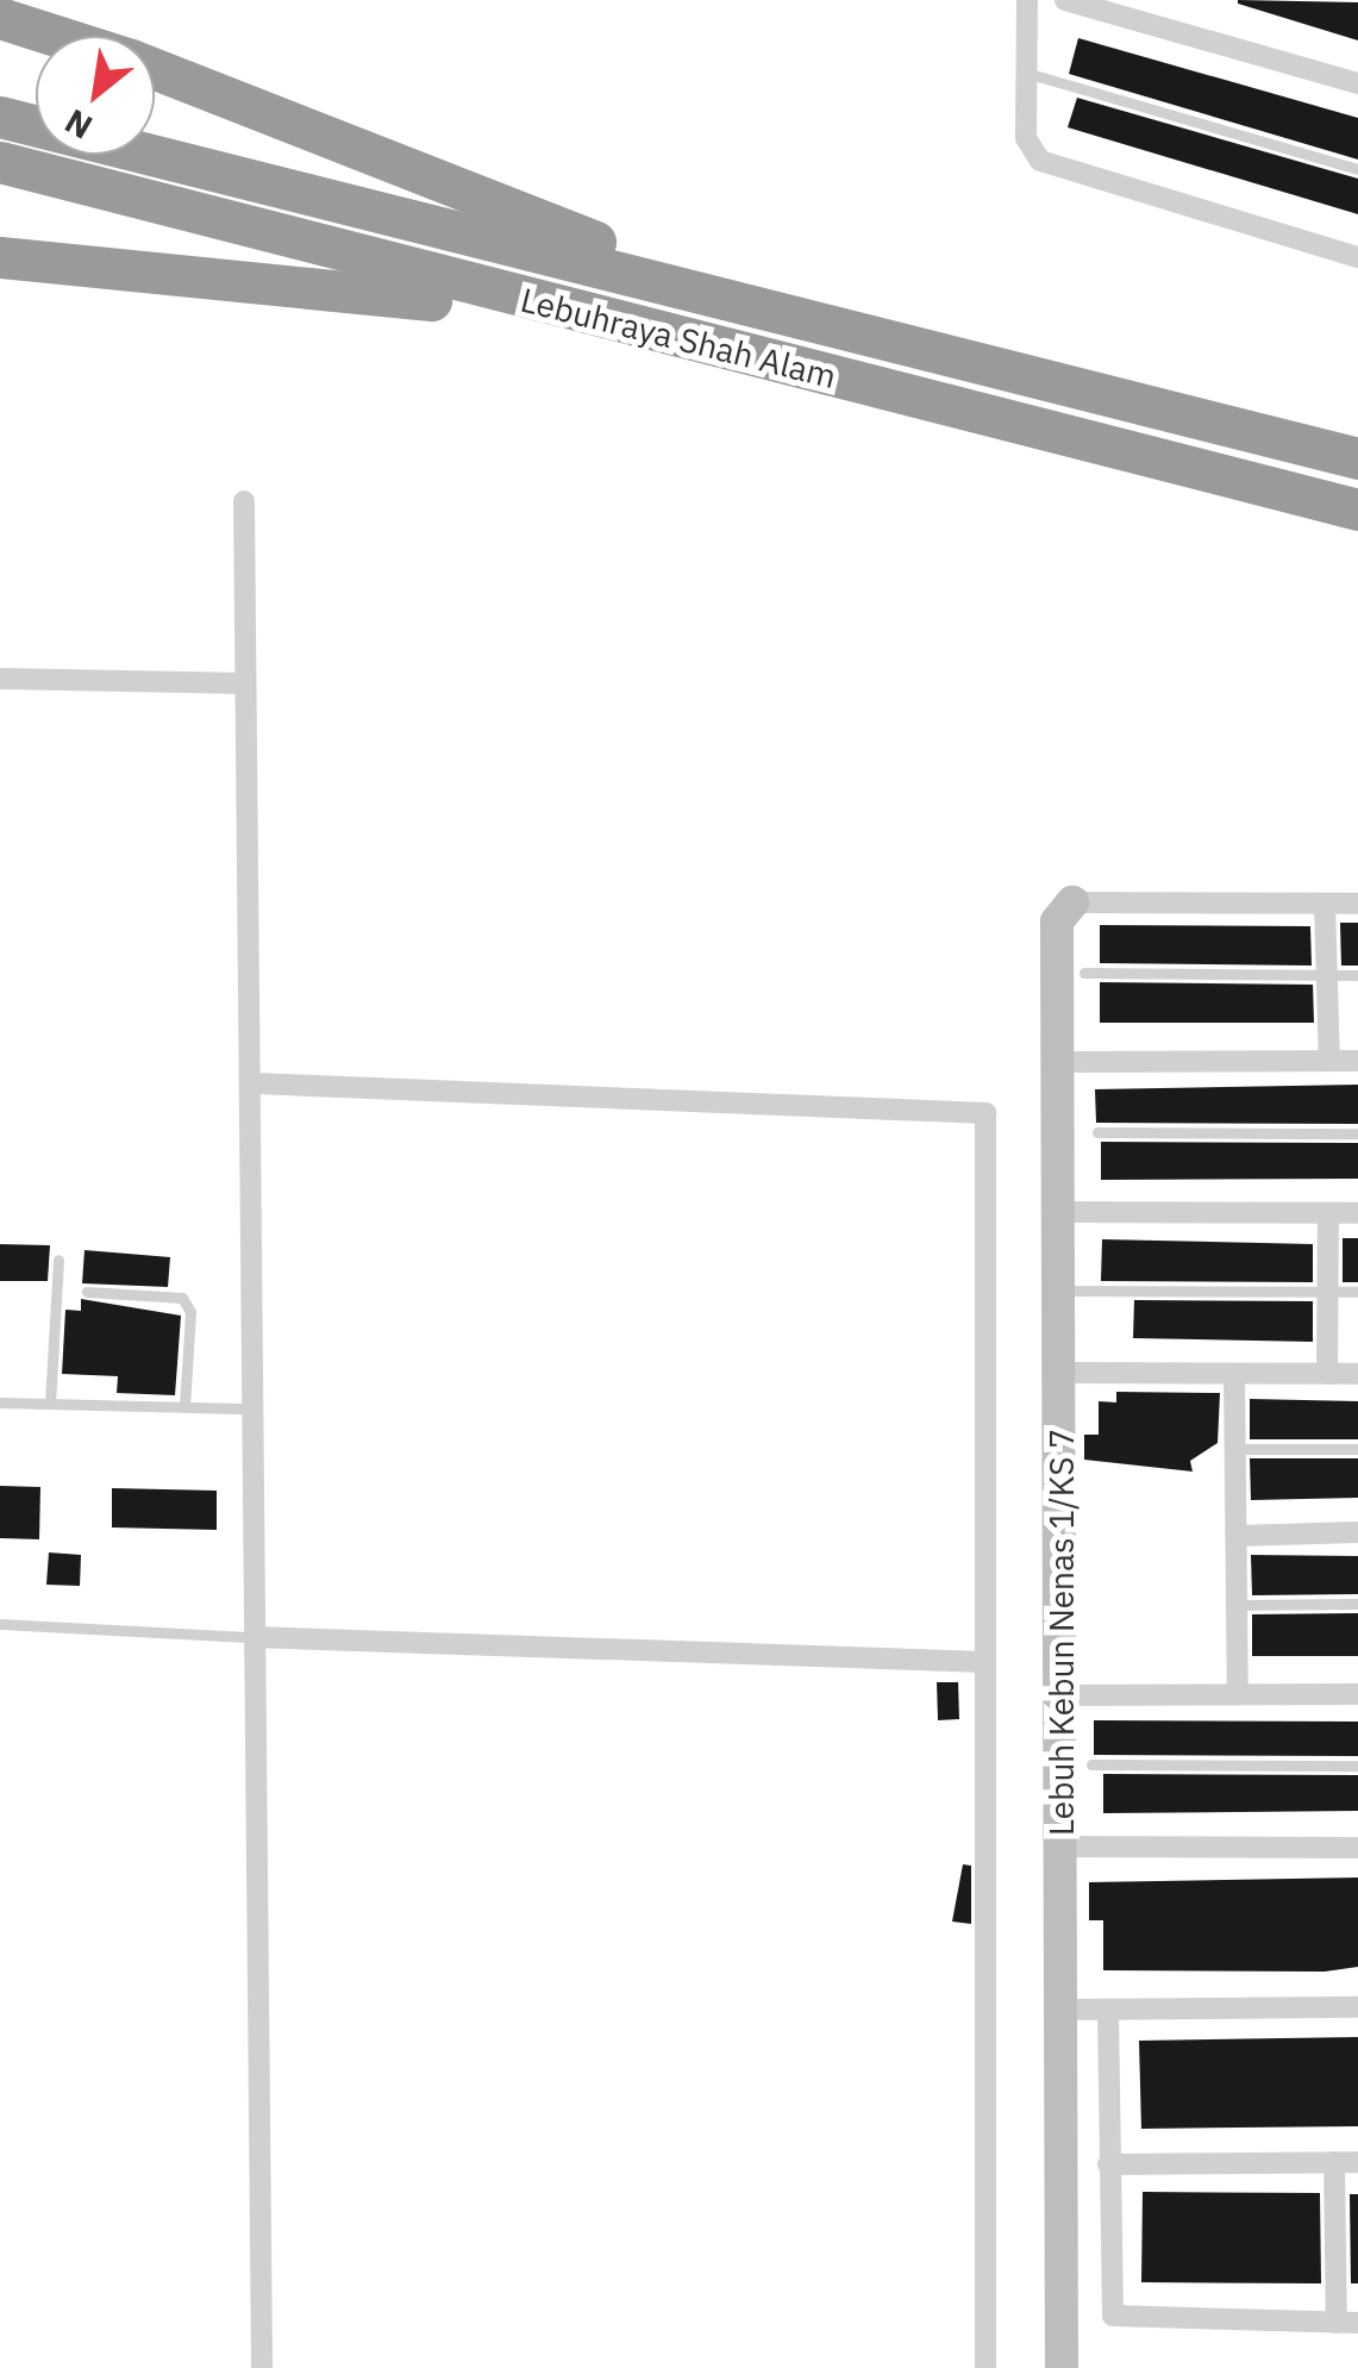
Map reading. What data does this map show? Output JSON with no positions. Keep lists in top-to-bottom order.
{
  "streets": {
    "highway": ["Lebuhraya Shah Alam"],
    "street": ["Lebuh Kebun Nenas 1/KS 7"]
  },
  "north": "bottom left"
}
